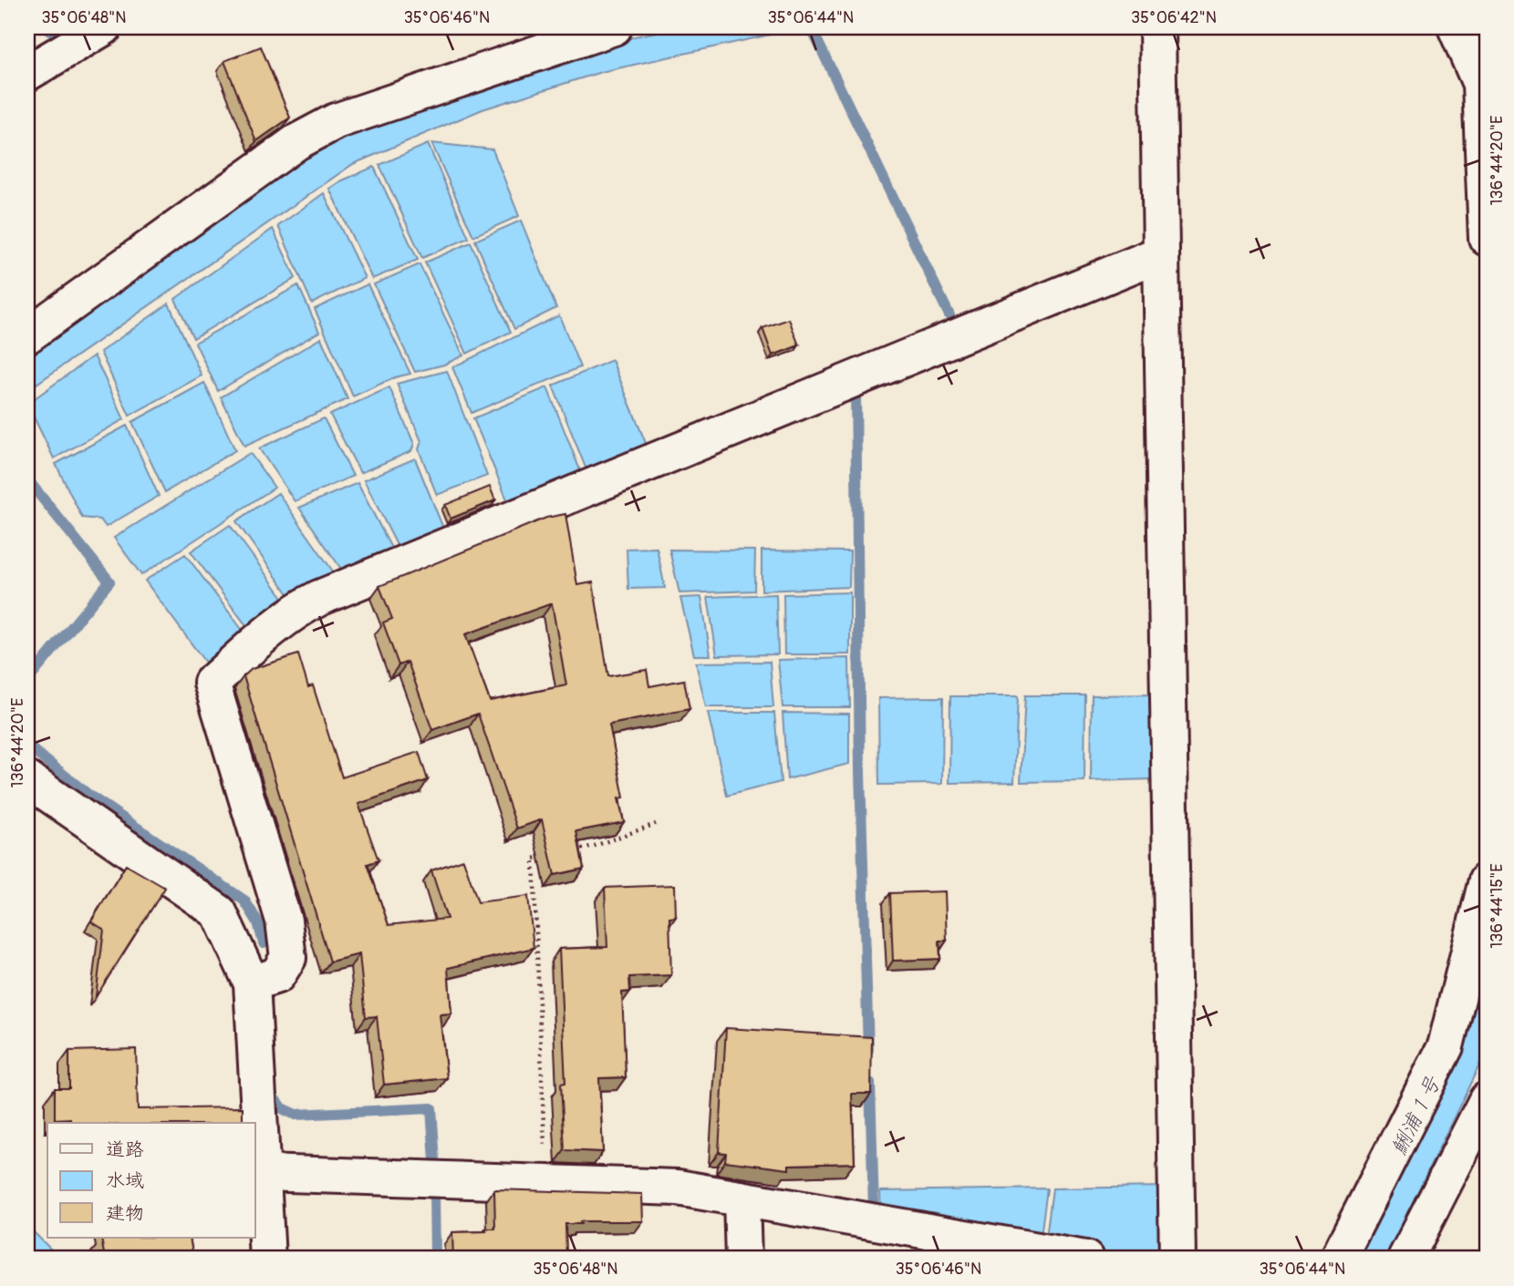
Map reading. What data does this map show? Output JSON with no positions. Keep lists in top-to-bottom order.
{
  "water": ["鯏浦１号"],
  "legend": ["道路", "水域", "建物"],
  "coordinates": [
    "35°06'48\"N",
    "35°06'46\"N",
    "35°06'44\"N",
    "35°06'42\"N",
    "136°44'20\"E",
    "136°44'15\"E"
  ]
}
